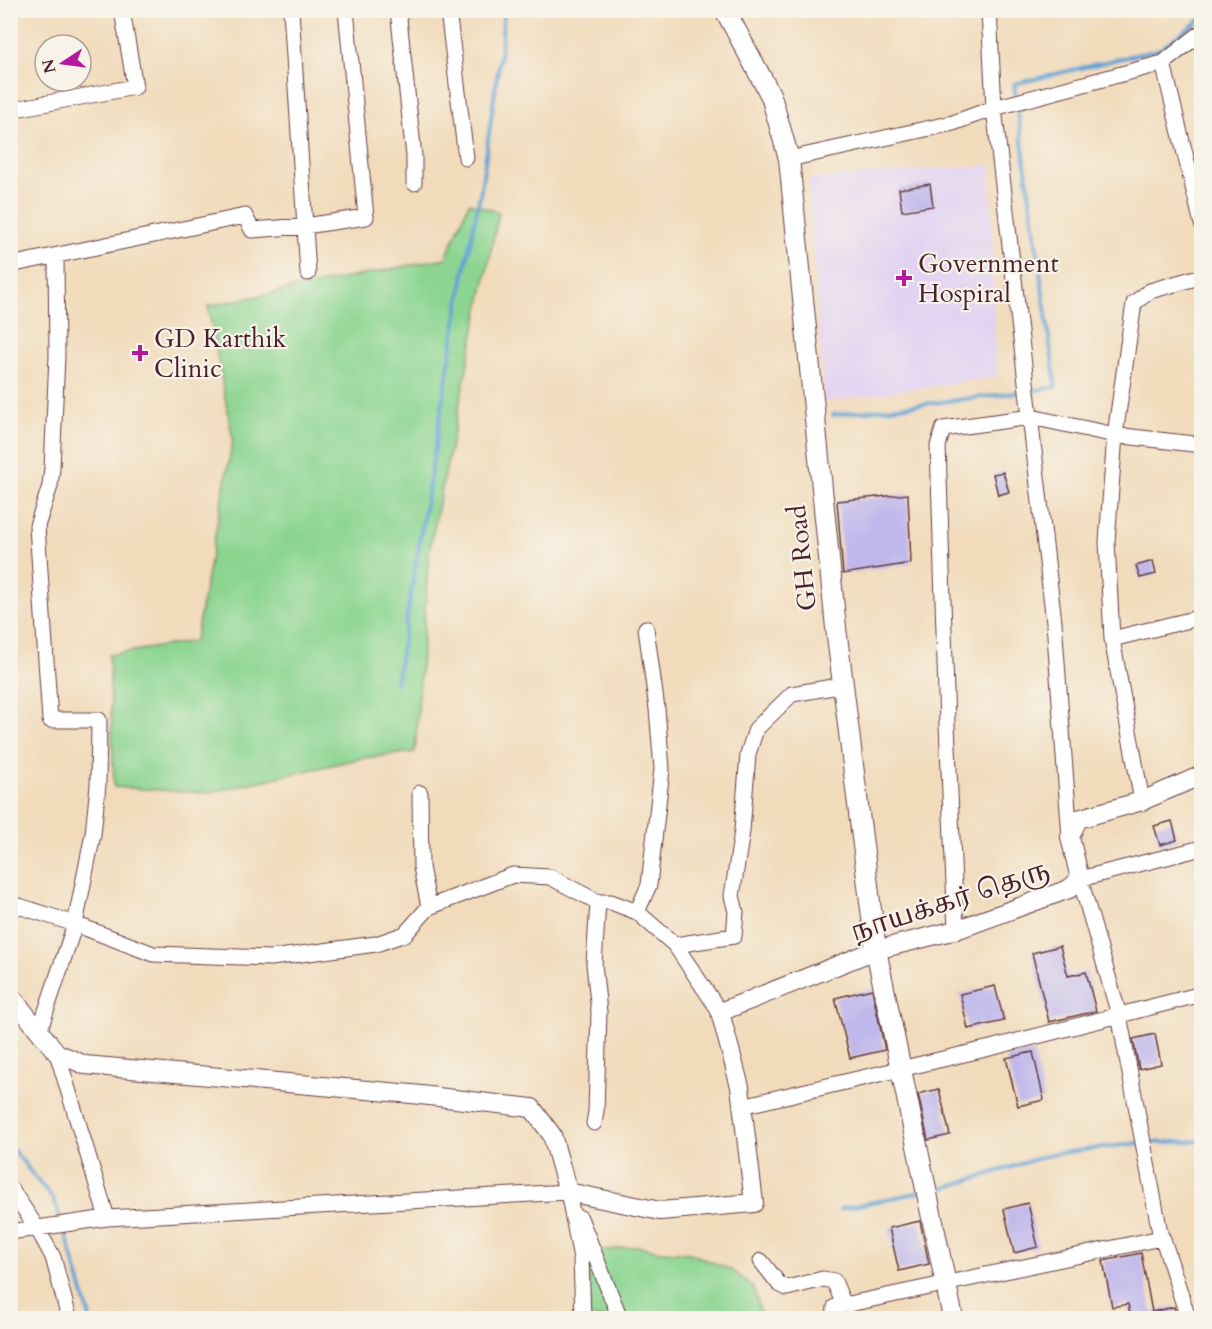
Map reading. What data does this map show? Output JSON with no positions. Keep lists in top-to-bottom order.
{
  "streets": {
    "main road": ["GH Road"],
    "street": ["நாயக்கர் தெரு"]
  },
  "crossings": [
    ["GH Road", "நாயக்கர் தெரு"]
  ],
  "places": {
    "health": ["Government Hospiral", "GD Karthik Clinic"]
  },
  "north": "left"
}
